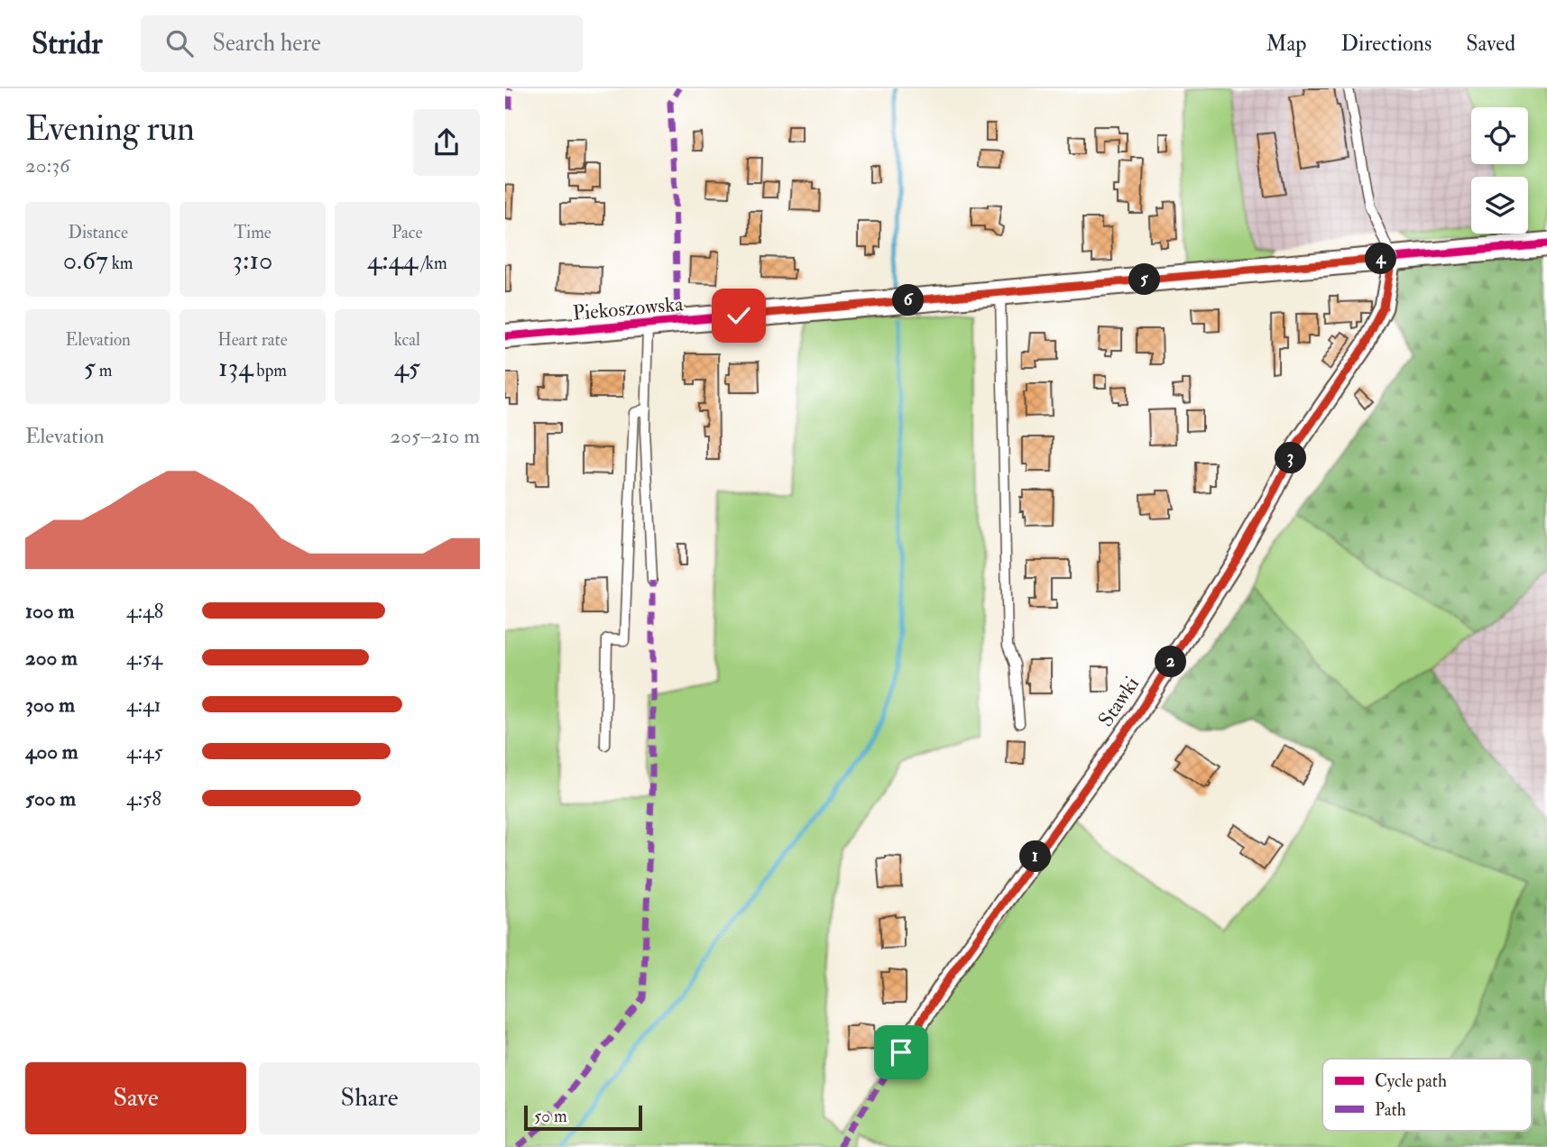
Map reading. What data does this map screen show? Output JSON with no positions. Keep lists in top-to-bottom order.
{
  "streets": {
    "main road": ["Piekoszowska"],
    "street": ["Stawki"]
  },
  "crossings": [
    ["Piekoszowska", "Stawki"]
  ],
  "legend": ["Cycle path", "Path"],
  "scale_bar": "50 m",
  "page": {
    "header": "Stridr",
    "search": "Search here",
    "nav": ["Map", "Directions", "Saved"],
    "heading": ["Evening run", "20:36"],
    "stats": [
      ["Distance", "0.67 km"],
      ["Time", "3:10"],
      ["Pace", "4:44 /km"],
      ["Elevation", "5 m"],
      ["Heart rate", "134 bpm"],
      ["kcal", "45"]
    ],
    "pins": [
      "4",
      "5",
      "6",
      "3",
      "2",
      "1"
    ],
    "chart": ["Elevation", "205–210 m"],
    "list": [
      {
        "name": "100 m",
        "note": "4:48"
      },
      {
        "name": "200 m",
        "note": "4:54"
      },
      {
        "name": "300 m",
        "note": "4:41"
      },
      {
        "name": "400 m",
        "note": "4:45"
      },
      {
        "name": "500 m",
        "note": "4:58"
      }
    ],
    "buttons": ["Save", "Share"],
    "scale": "50 m"
  }
}
